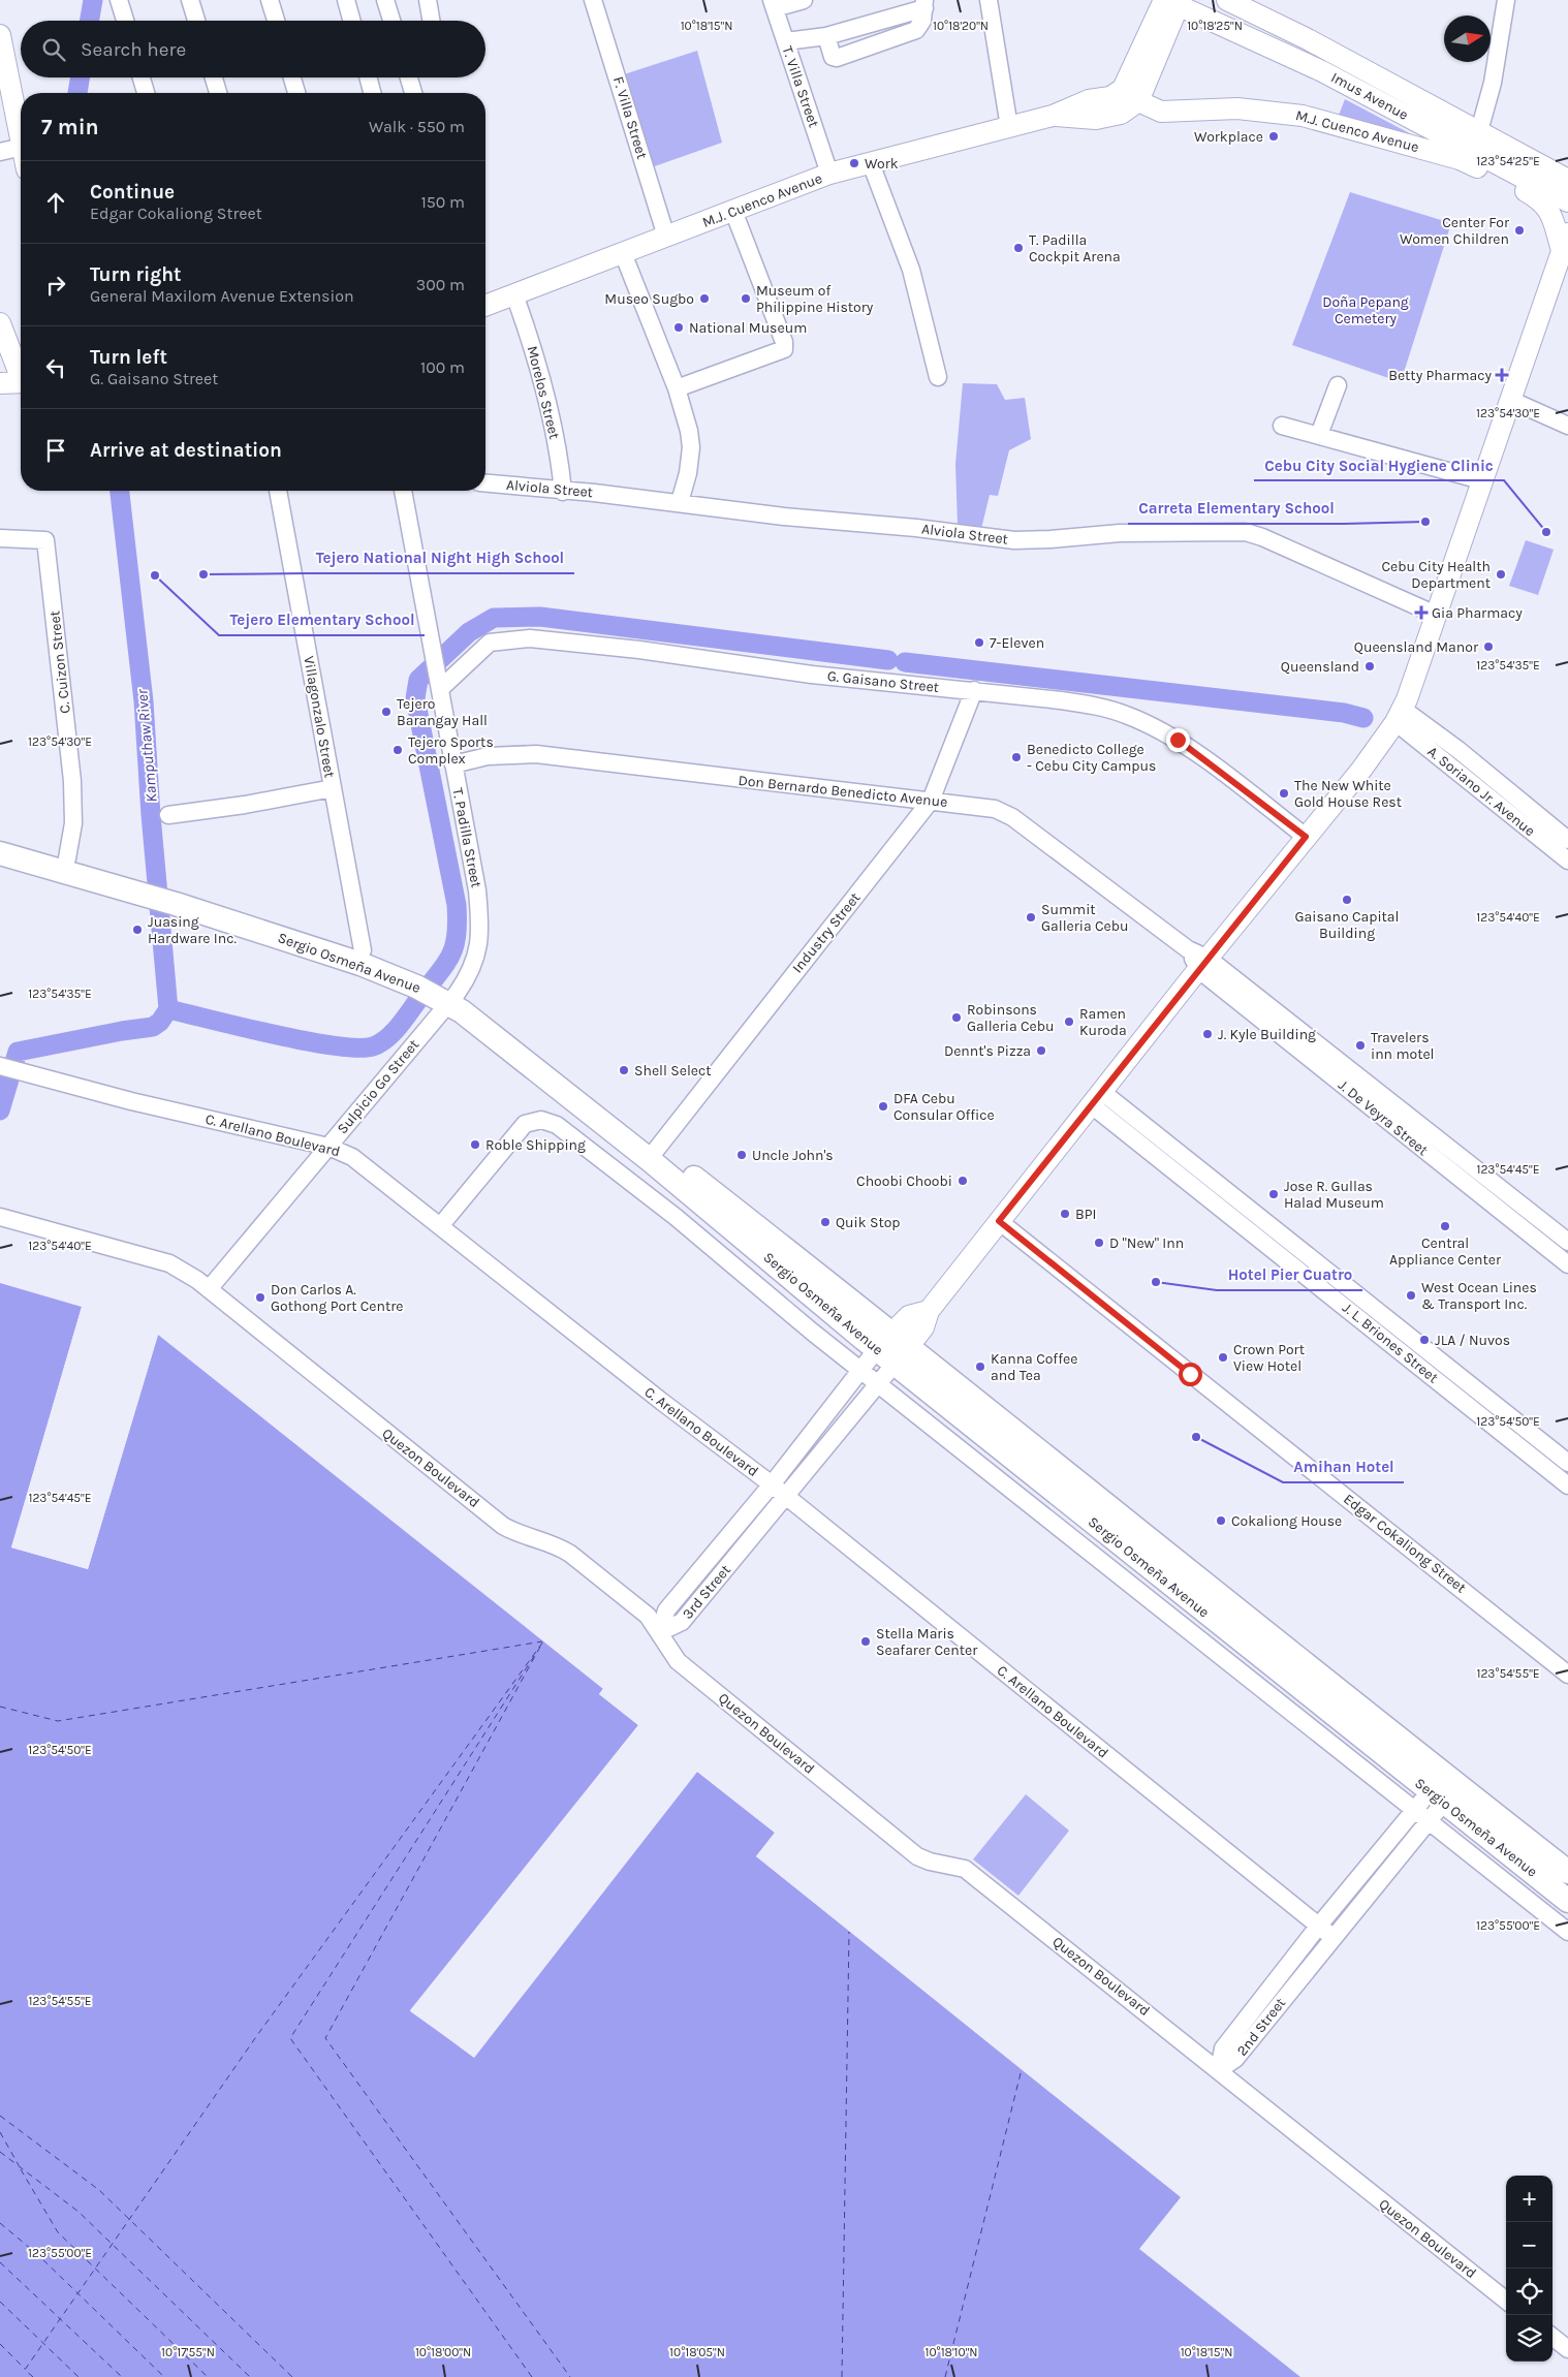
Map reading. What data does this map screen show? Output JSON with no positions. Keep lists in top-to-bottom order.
{
  "streets": {
    "highway": ["Sergio Osmeña Avenue"],
    "main road": ["Imus Avenue", "M.J. Cuenco Avenue"],
    "street": [
      "T. Villa Street",
      "F. Villa Street",
      "Morelos Street",
      "Alviola Street",
      "C. Cuizon Street",
      "G. Gaisano Street",
      "Villagonzalo Street",
      "Don Bernardo Benedicto Avenue",
      "A. Soriano Jr. Avenue",
      "T. Padilla Street",
      "Industry Street",
      "Sulpicio Go Street",
      "J. De Veyra Street",
      "C. Arellano Boulevard",
      "J. L. Briones Street",
      "Quezon Boulevard",
      "Edgar Cokaliong Street",
      "3rd Street",
      "2nd Street"
    ]
  },
  "crossings": [
    ["T. Villa Street", "M.J. Cuenco Avenue"],
    ["Imus Avenue", "M.J. Cuenco Avenue"],
    ["F. Villa Street", "M.J. Cuenco Avenue"],
    ["M.J. Cuenco Avenue", "Morelos Street"],
    ["Morelos Street", "Alviola Street"],
    ["C. Cuizon Street", "Sergio Osmeña Avenue"],
    ["G. Gaisano Street", "T. Padilla Street"],
    ["G. Gaisano Street", "Industry Street"],
    ["Villagonzalo Street", "Sergio Osmeña Avenue"],
    ["Don Bernardo Benedicto Avenue", "T. Padilla Street"],
    ["Don Bernardo Benedicto Avenue", "Industry Street"],
    ["Don Bernardo Benedicto Avenue", "J. De Veyra Street"],
    ["T. Padilla Street", "Sergio Osmeña Avenue"],
    ["T. Padilla Street", "Sulpicio Go Street"],
    ["Industry Street", "Sergio Osmeña Avenue"],
    ["Sergio Osmeña Avenue", "Sulpicio Go Street"],
    ["Sergio Osmeña Avenue", "3rd Street"],
    ["Sergio Osmeña Avenue", "2nd Street"],
    ["Sulpicio Go Street", "C. Arellano Boulevard"],
    ["Sulpicio Go Street", "Quezon Boulevard"],
    ["C. Arellano Boulevard", "3rd Street"],
    ["C. Arellano Boulevard", "2nd Street"],
    ["Quezon Boulevard", "3rd Street"],
    ["Quezon Boulevard", "2nd Street"]
  ],
  "water": ["Kamputhaw River"],
  "parks": ["Doña Pepang Cemetery"],
  "places": {
    "other": [
      "Workplace",
      "Work",
      "Center For Women Children",
      "T. Padilla Cockpit Arena",
      "Museo Sugbo",
      "Museum of Philippine History",
      "National Museum",
      "Carreta Elementary School",
      "Cebu City Social Hygiene Clinic",
      "Tejero National Night High School",
      "Cebu City Health Department",
      "Tejero Elementary School",
      "7-Eleven",
      "Queensland Manor",
      "Queensland",
      "Tejero Barangay Hall",
      "Tejero Sports Complex",
      "Benedicto College - Cebu City Campus",
      "The New White Gold House Rest",
      "Gaisano Capital Building",
      "Summit Galleria Cebu",
      "Juasing Hardware Inc.",
      "Robinsons Galleria Cebu",
      "Ramen Kuroda",
      "J. Kyle Building",
      "Travelers inn motel",
      "Dennt's Pizza",
      "Shell Select",
      "DFA Cebu Consular Office",
      "Roble Shipping",
      "Uncle John's",
      "Choobi Choobi",
      "Jose R. Gullas Halad Museum",
      "BPI",
      "Quik Stop",
      "Central Appliance Center",
      "D \"New\" Inn",
      "Hotel Pier Cuatro",
      "West Ocean Lines & Transport Inc.",
      "Don Carlos A. Gothong Port Centre",
      "JLA / Nuvos",
      "Crown Port View Hotel",
      "Kanna Coffee and Tea",
      "Amihan Hotel",
      "Cokaliong House",
      "Stella Maris Seafarer Center"
    ],
    "health": ["Betty Pharmacy", "Gia Pharmacy"]
  },
  "north": "right",
  "page": {
    "search": "Search here",
    "heading": ["7 min", "Walk · 550 m"],
    "list": [
      ["Continue", "Edgar Cokaliong Street", "150 m"],
      ["Turn right", "General Maxilom Avenue Extension", "300 m"],
      ["Turn left", "G. Gaisano Street", "100 m"],
      "Arrive at destination"
    ],
    "map_buttons": ["+", "−"]
  },
  "coordinates": [
    "10°18'15\"N",
    "10°18'20\"N",
    "10°18'25\"N",
    "123°54'25\"E",
    "123°54'30\"E",
    "123°54'35\"E",
    "123°54'40\"E",
    "123°54'45\"E",
    "123°54'50\"E",
    "123°54'55\"E",
    "123°55'00\"E",
    "10°17'55\"N",
    "10°18'00\"N",
    "10°18'05\"N",
    "10°18'10\"N"
  ]
}
